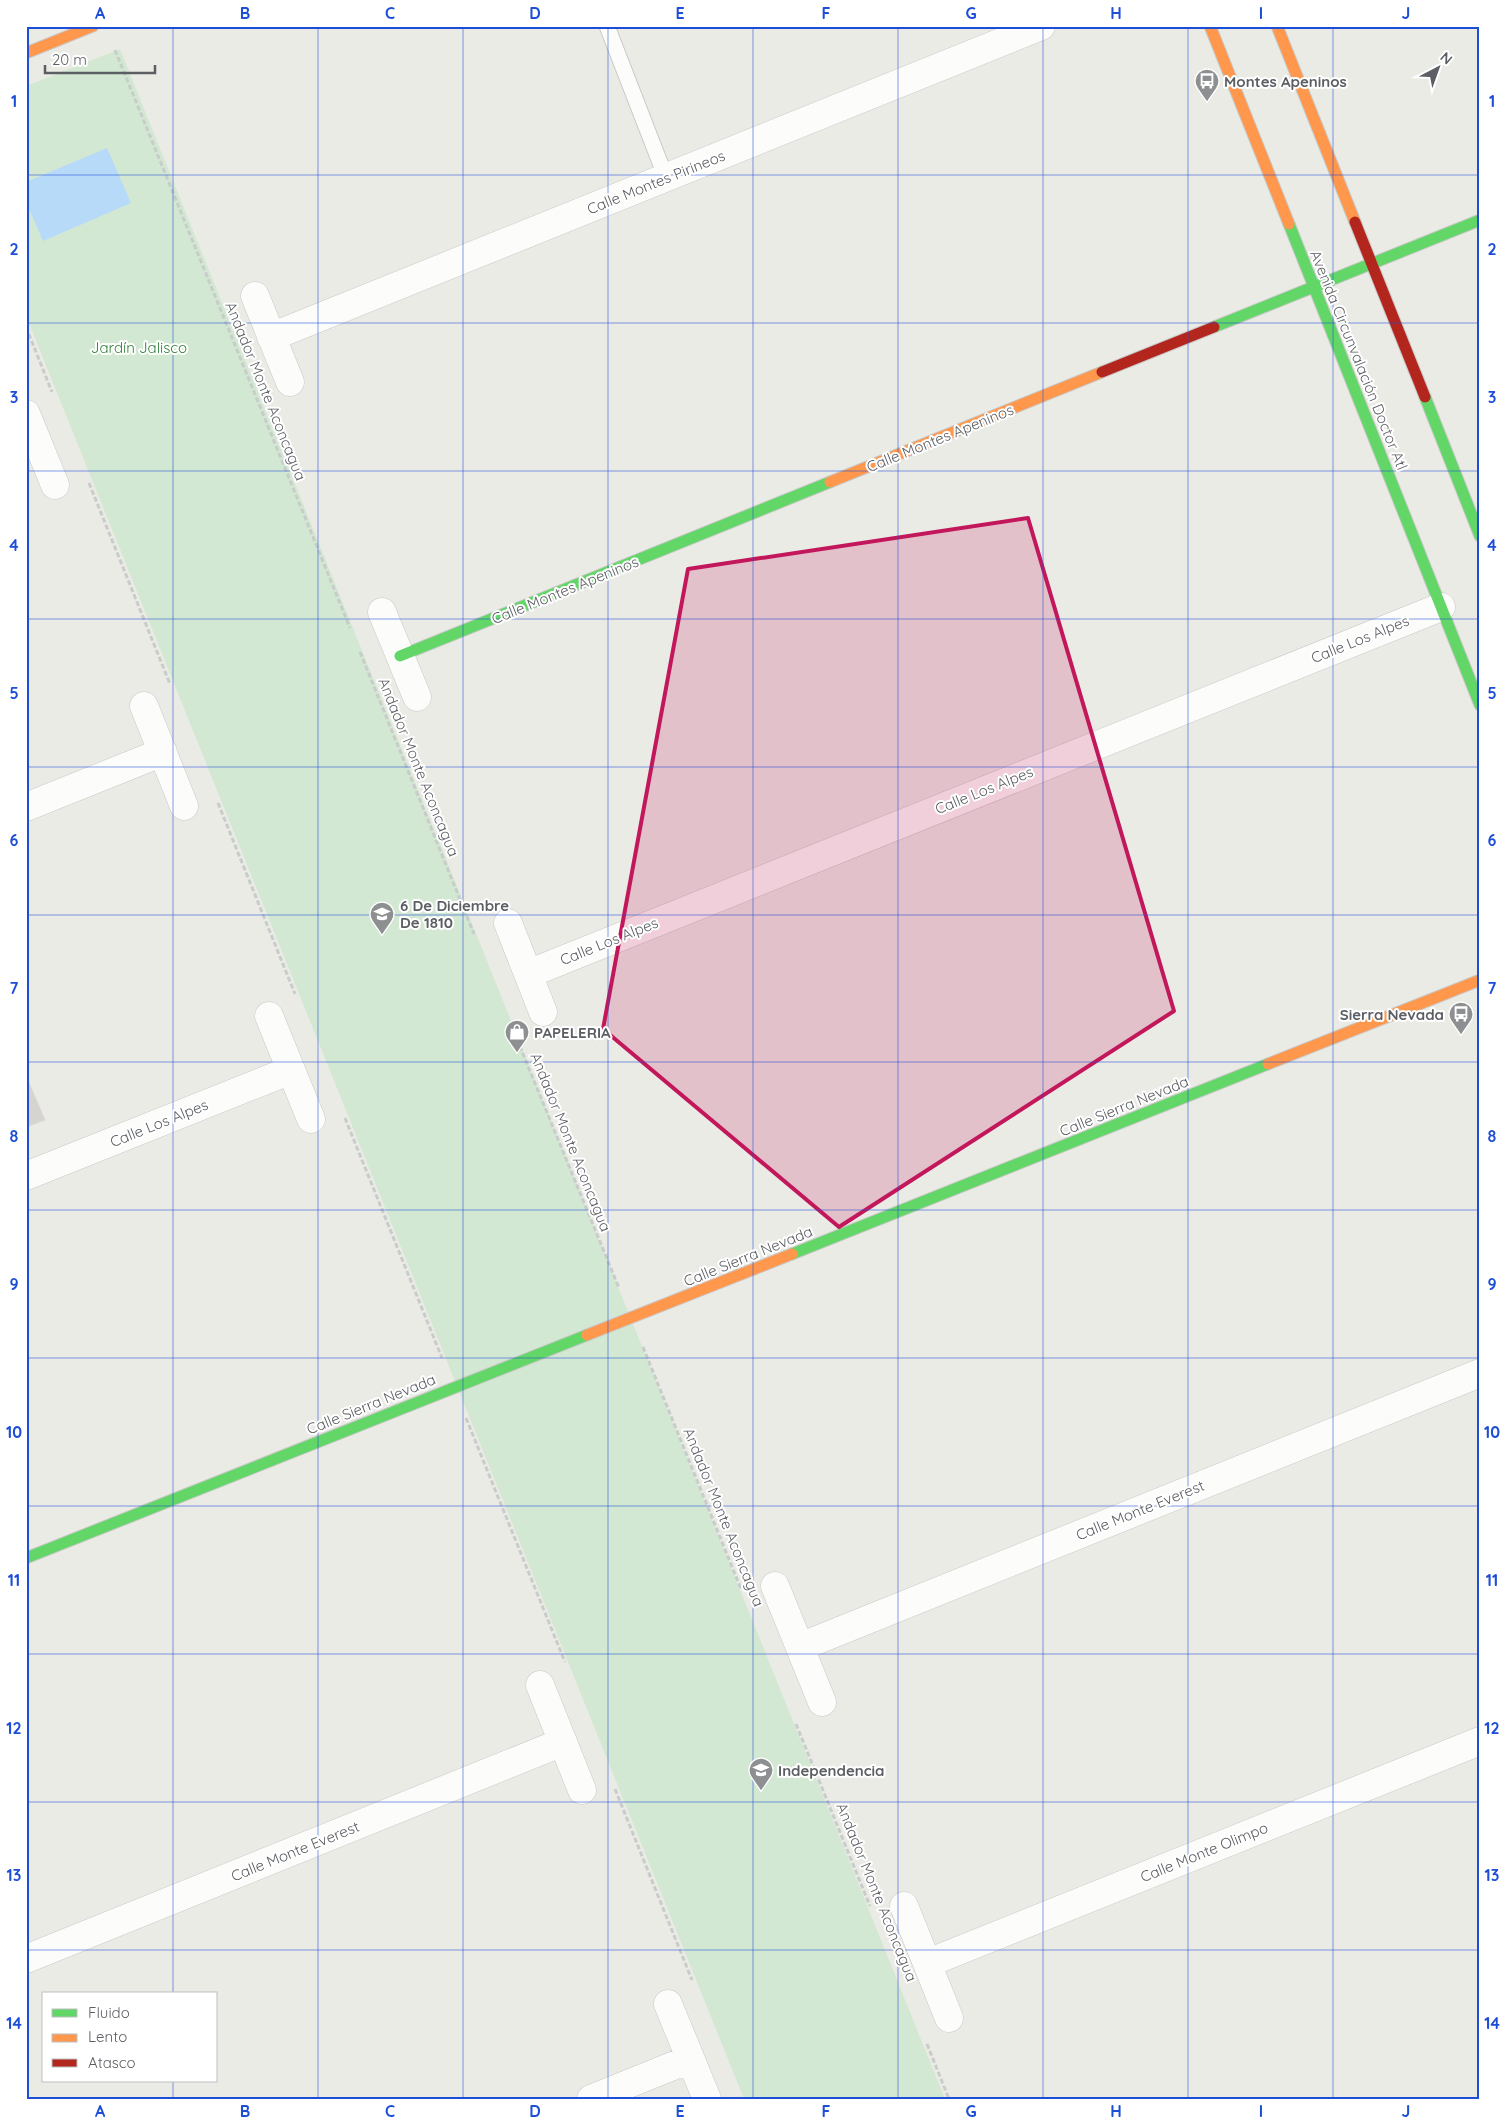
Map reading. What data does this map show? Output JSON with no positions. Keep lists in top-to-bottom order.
{
  "streets": {
    "street": [
      "Calle Montes Pirineos",
      "Avenida Circunvalación Doctor Atl",
      "Calle Montes Apeninos",
      "Calle Los Alpes",
      "Calle Sierra Nevada",
      "Calle Monte Everest",
      "Calle Monte Olimpo"
    ],
    "path": ["Andador Monte Aconcagua"]
  },
  "crossings": [
    ["Avenida Circunvalación Doctor Atl", "Calle Montes Apeninos"],
    ["Avenida Circunvalación Doctor Atl", "Calle Los Alpes"],
    ["Andador Monte Aconcagua", "Calle Sierra Nevada"]
  ],
  "parks": ["Jardín Jalisco"],
  "places": {
    "bus stop": ["Montes Apeninos", "Sierra Nevada"],
    "school or university": ["6 De Diciembre De 1810", "Independencia"],
    "shop": ["PAPELERIA"]
  },
  "legend": ["Fluido", "Lento", "Atasco"],
  "scale_bar": "20 m",
  "north": "top right",
  "grid": {
    "columns": [
      "A",
      "B",
      "C",
      "D",
      "E",
      "F",
      "G",
      "H",
      "I",
      "J"
    ],
    "rows": [
      "1",
      "2",
      "3",
      "4",
      "5",
      "6",
      "7",
      "8",
      "9",
      "10",
      "11",
      "12",
      "13",
      "14"
    ]
  }
}
